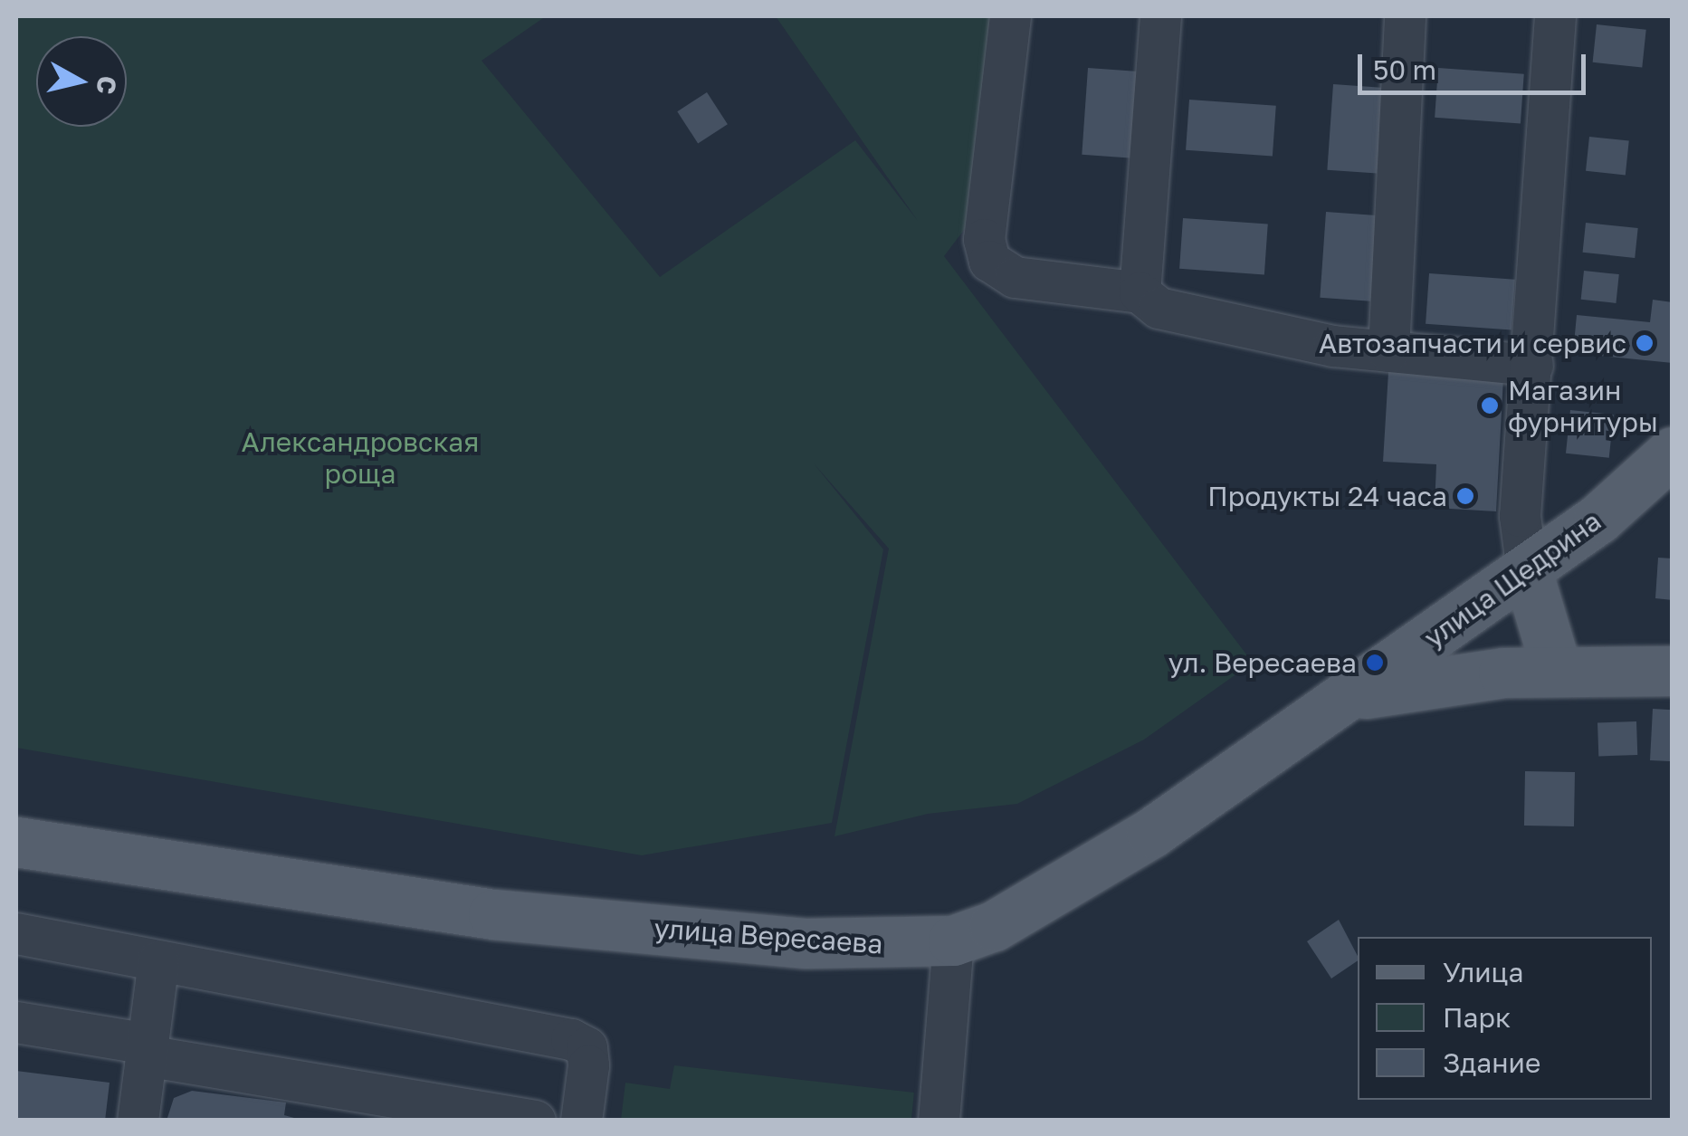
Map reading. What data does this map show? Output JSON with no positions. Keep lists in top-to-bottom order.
{
  "streets": {
    "main road": ["улица Щедрина", "улица Вересаева"]
  },
  "crossings": [
    ["улица Щедрина", "улица Вересаева"]
  ],
  "parks": ["Александровская роща"],
  "places": [
    "Автозапчасти и сервис",
    "Магазин фурнитуры",
    "Продукты 24 часа",
    "ул. Вересаева"
  ],
  "legend": ["Улица", "Парк", "Здание"],
  "scale_bar": "50 m",
  "north": "right"
}
